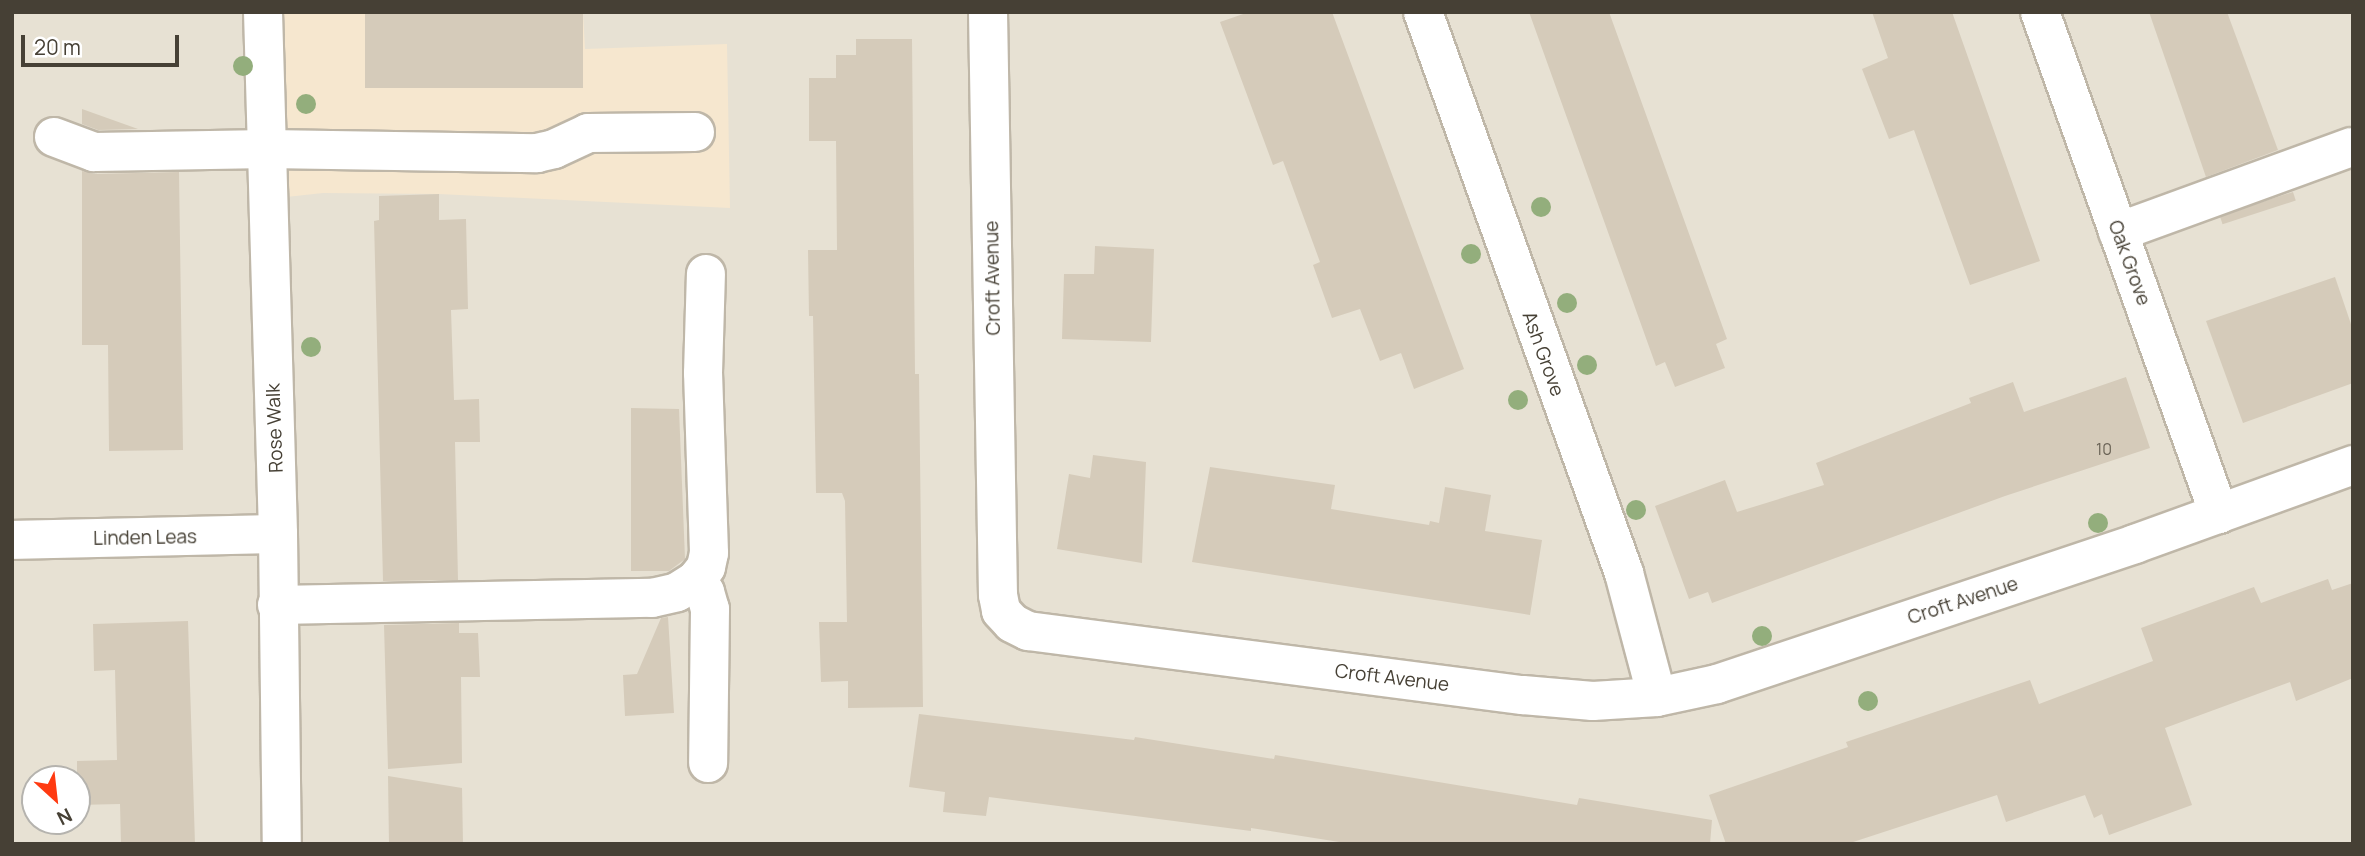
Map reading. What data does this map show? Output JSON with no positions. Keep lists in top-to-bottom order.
{
  "streets": {
    "street": [
      "Oak Grove",
      "Croft Avenue",
      "Ash Grove",
      "Rose Walk",
      "Linden Leas"
    ]
  },
  "crossings": [
    ["Oak Grove", "Croft Avenue"],
    ["Croft Avenue", "Ash Grove"],
    ["Rose Walk", "Linden Leas"]
  ],
  "house_numbers": ["10"],
  "scale_bar": "20 m",
  "north": "bottom right"
}
